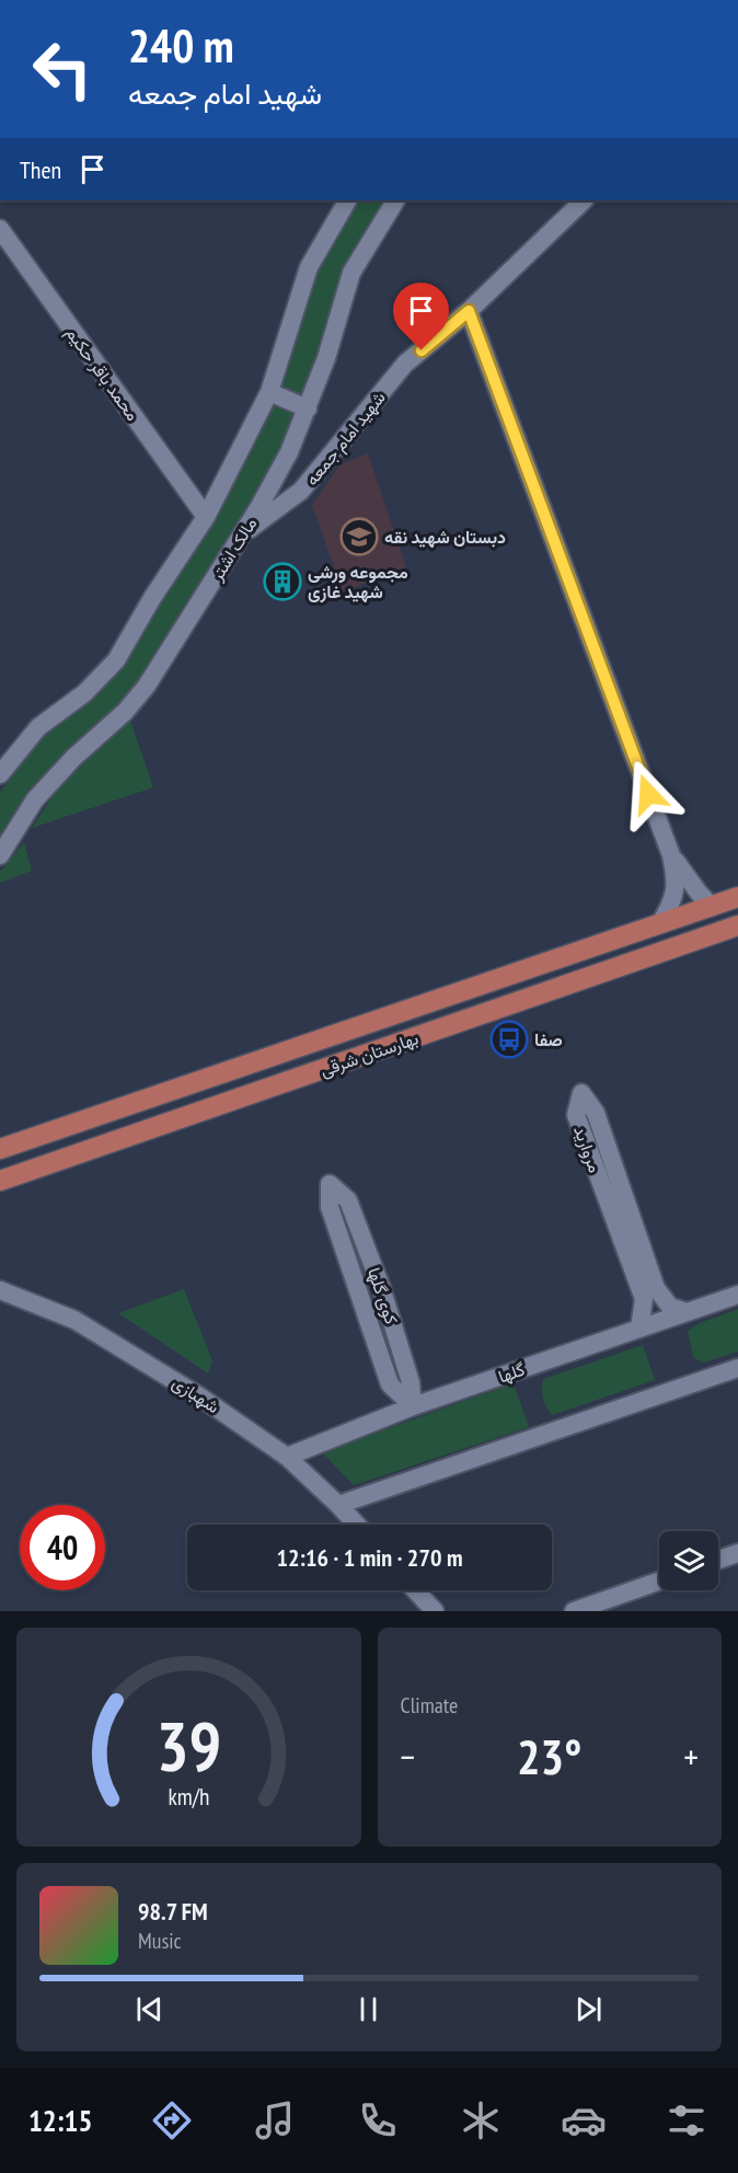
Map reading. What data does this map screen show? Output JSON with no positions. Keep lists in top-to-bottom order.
{
  "streets": {
    "main road": ["بهارستان شرقی"],
    "street": [
      "محمد باقر حکیم",
      "شهید امام جمعه",
      "مالک اشتر",
      "مروارید",
      "کوی گلها",
      "گلها",
      "شهبازی"
    ]
  },
  "crossings": [
    ["شهید امام جمعه", "مالک اشتر"],
    ["مروارید", "گلها"],
    ["کوی گلها", "گلها"],
    ["گلها", "شهبازی"]
  ],
  "places": {
    "school or university": ["دبستان شهید نقه"],
    "building": ["مجموعه ورشی شهید غازی"],
    "bus stop": ["صفا"]
  },
  "page": {
    "turn": ["240 m", "شهید امام جمعه"],
    "then": "Then",
    "limit": "40",
    "trip": "12:16 · 1 min · 270 m",
    "tile": "Climate",
    "heat": ["−", "23°", "+"],
    "song": ["98.7 FM", "Music"],
    "tabs": "12:15",
    "gauge": ["39", "km/h"]
  }
}
